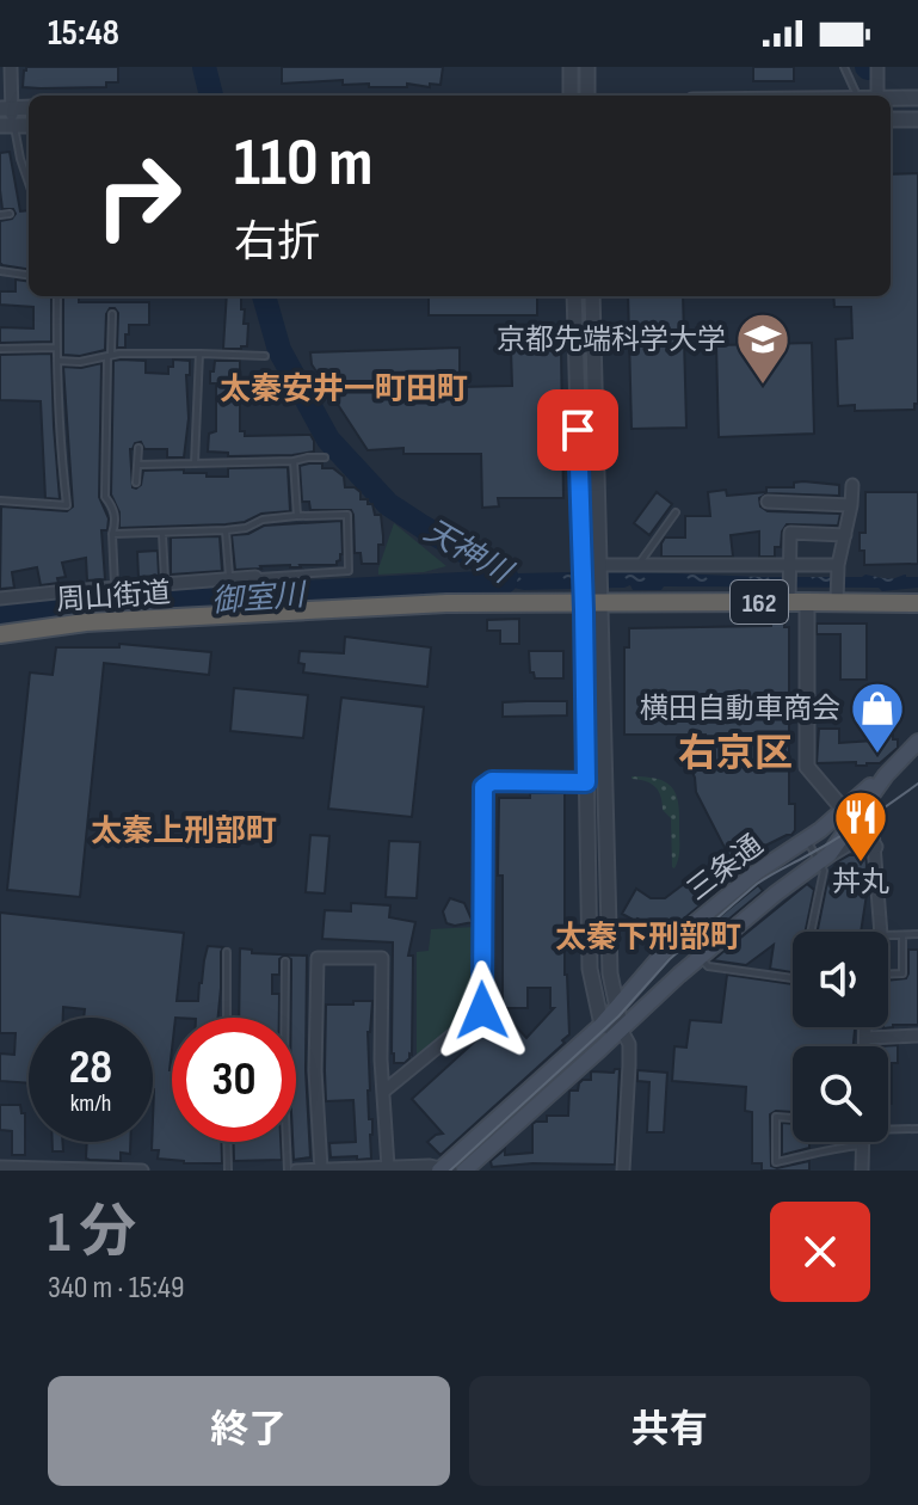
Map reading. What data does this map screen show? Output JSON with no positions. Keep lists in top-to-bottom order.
{
  "streets": {
    "highway": ["周山街道", "162"],
    "main road": ["三条通"]
  },
  "districts": [
    "太秦安井一町田町",
    "右京区",
    "太秦上刑部町",
    "太秦下刑部町"
  ],
  "water": ["天神川", "御室川"],
  "places": {
    "school or university": ["京都先端科学大学"],
    "shop": ["横田自動車商会"],
    "restaurant": ["丼丸"]
  },
  "page": {
    "status": "15:48",
    "turn": ["110 m", "右折"],
    "speed": "28 km/h",
    "limit": "30",
    "heading": ["1 分", "340 m · 15:49"],
    "buttons": ["終了", "共有"]
  }
}
